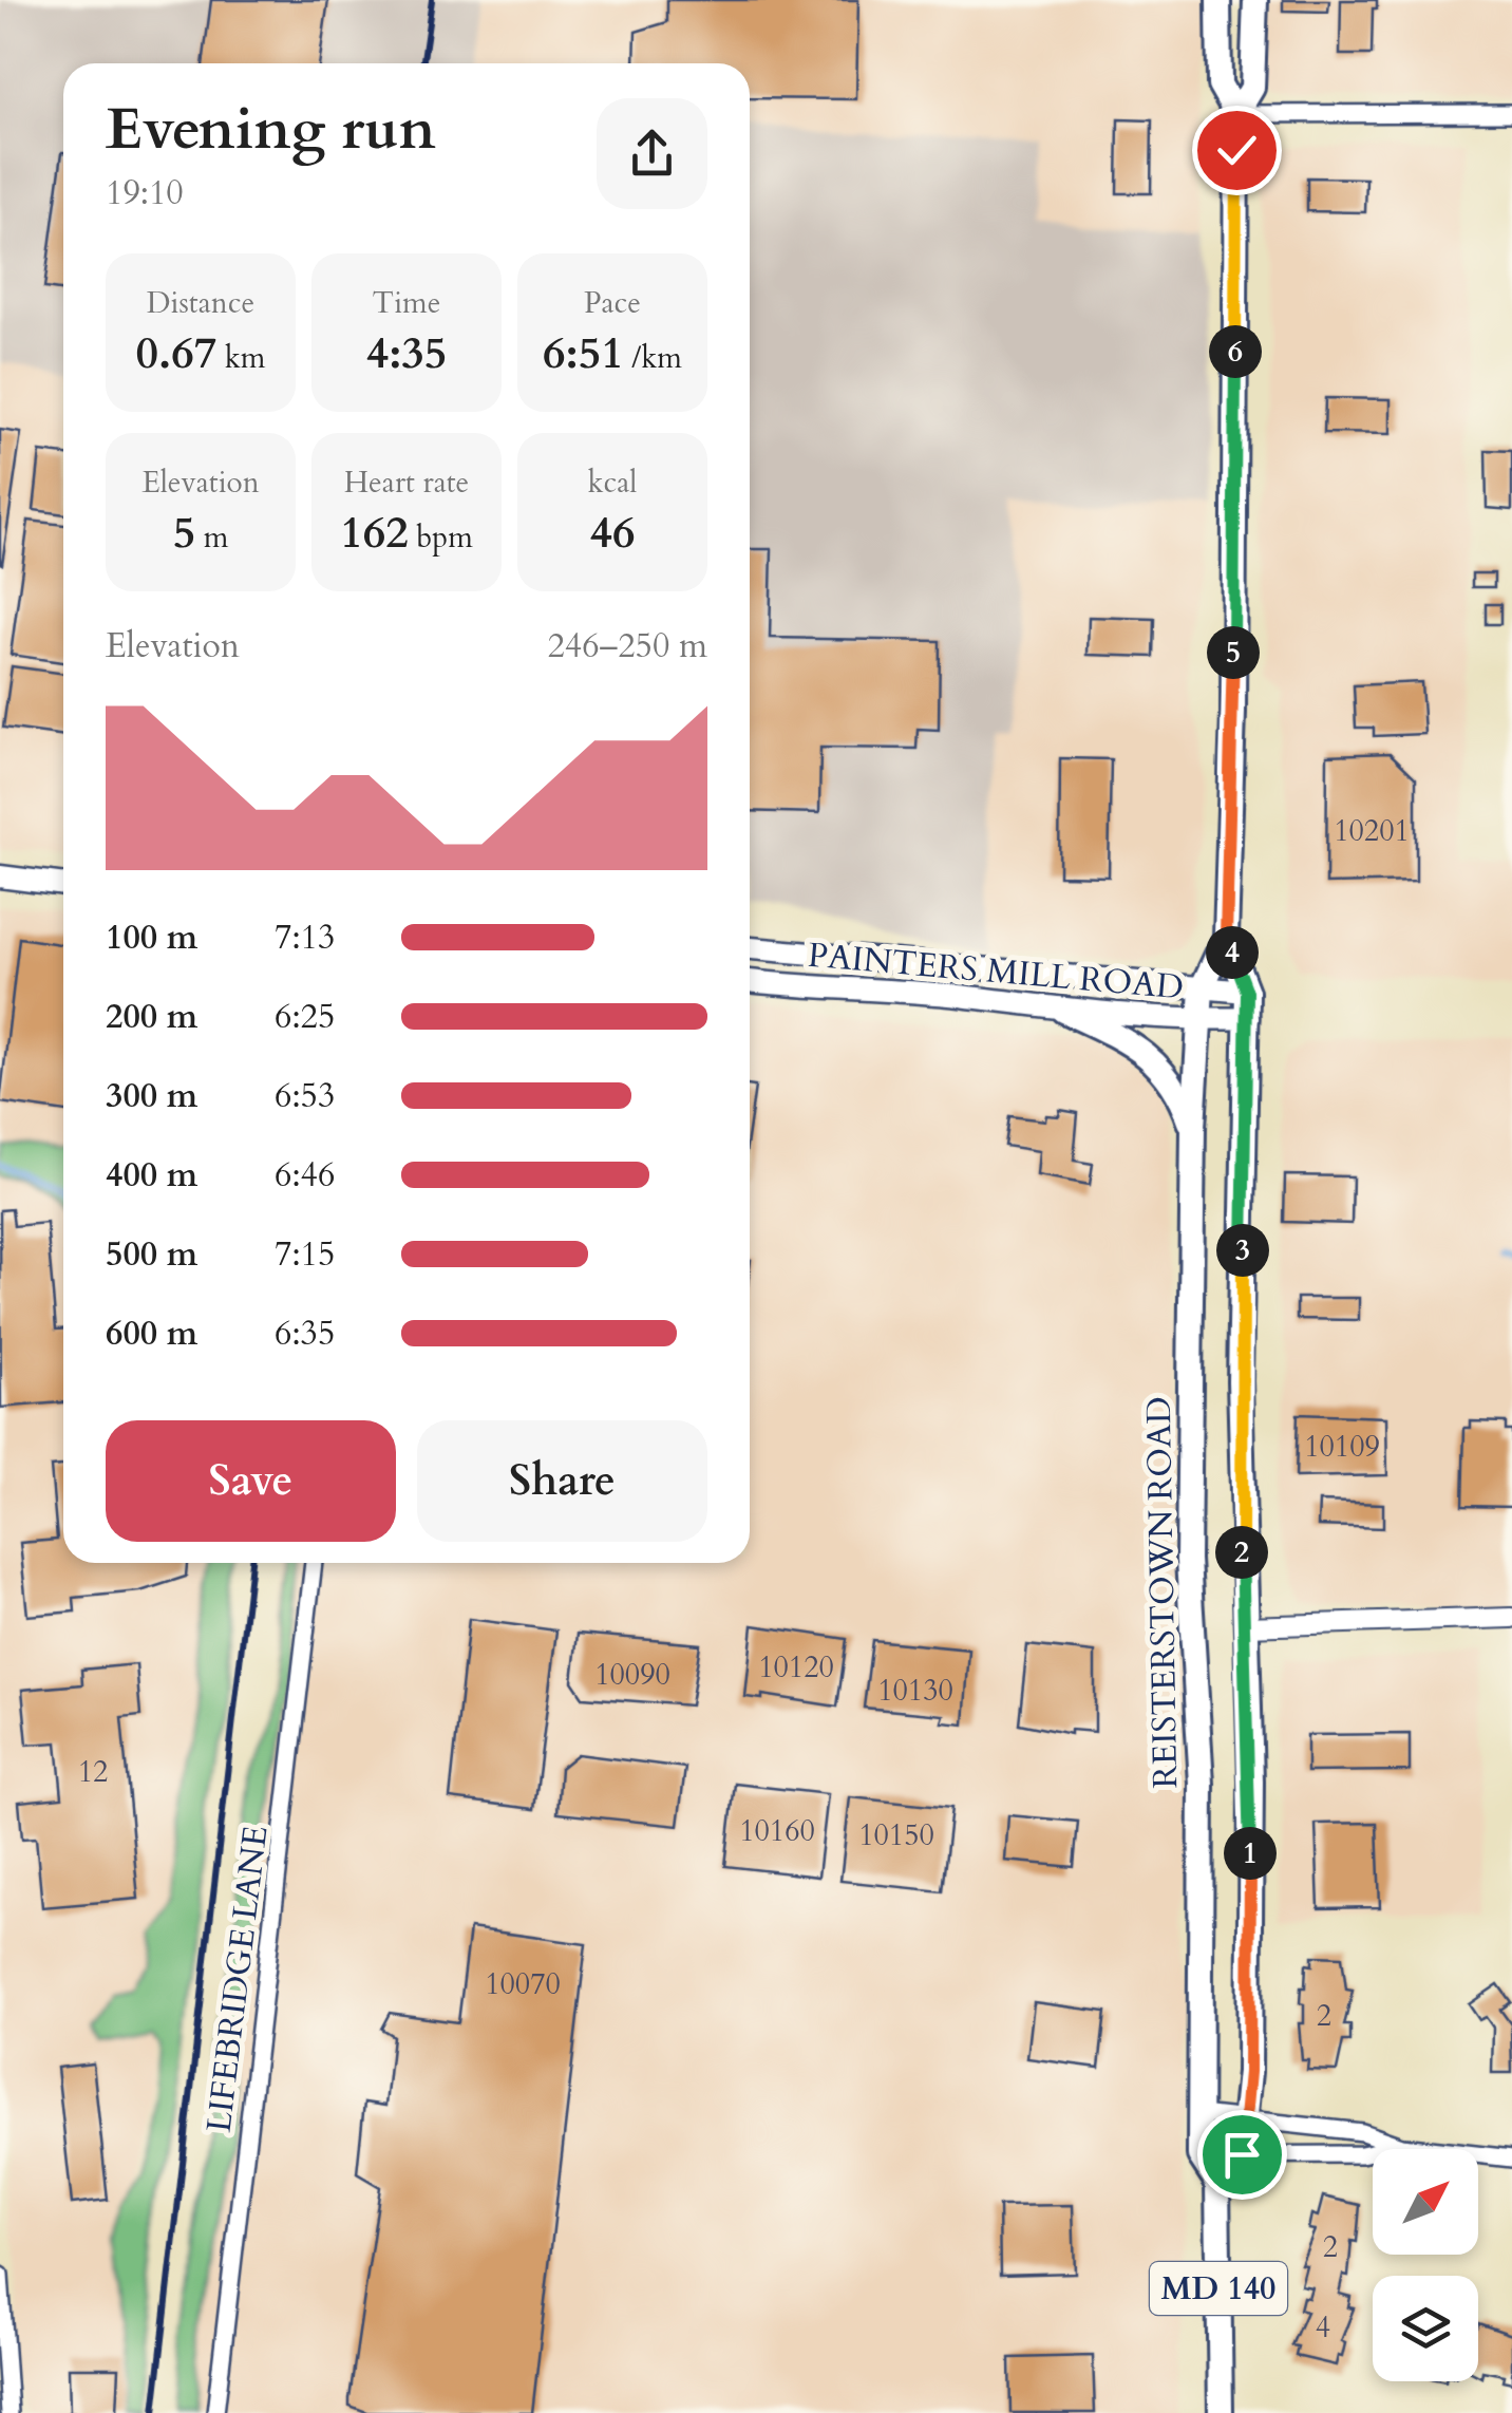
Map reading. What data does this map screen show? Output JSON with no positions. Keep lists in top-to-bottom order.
{
  "streets": {
    "main road": ["PAINTERS MILL ROAD", "REISTERSTOWN ROAD", "MD 140"],
    "street": ["LIFEBRIDGE LANE"]
  },
  "crossings": [
    ["PAINTERS MILL ROAD", "REISTERSTOWN ROAD"]
  ],
  "house_numbers": [
    "10201",
    "10109",
    "10120",
    "10090",
    "10130",
    "12",
    "10160",
    "10150",
    "10070",
    "2",
    "2",
    "4"
  ],
  "north": "top right",
  "page": {
    "heading": ["Evening run", "19:10"],
    "stats": [
      ["Distance", "0.67 km"],
      ["Time", "4:35"],
      ["Pace", "6:51 /km"],
      ["Elevation", "5 m"],
      ["Heart rate", "162 bpm"],
      ["kcal", "46"]
    ],
    "pins": [
      "6",
      "5",
      "4",
      "3",
      "2",
      "1"
    ],
    "chart": ["Elevation", "246–250 m"],
    "list": [
      {
        "name": "100 m",
        "note": "7:13"
      },
      {
        "name": "200 m",
        "note": "6:25"
      },
      {
        "name": "300 m",
        "note": "6:53"
      },
      {
        "name": "400 m",
        "note": "6:46"
      },
      {
        "name": "500 m",
        "note": "7:15"
      },
      {
        "name": "600 m",
        "note": "6:35"
      }
    ],
    "buttons": ["Save", "Share"]
  }
}
